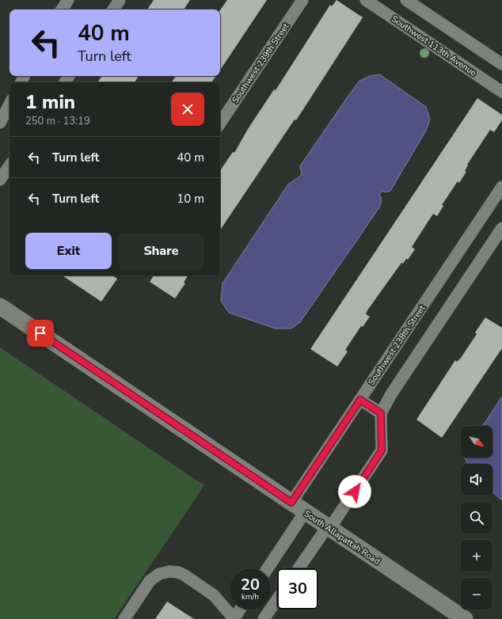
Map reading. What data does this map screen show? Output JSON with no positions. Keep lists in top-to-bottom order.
{
  "streets": {
    "main road": ["South Allapattah Road"],
    "street": ["Southwest 113th Avenue", "Southwest 239th Street", "Southwest 238th Street"]
  },
  "crossings": [
    ["Southwest 238th Street", "South Allapattah Road"]
  ],
  "north": "bottom right",
  "page": {
    "turn": ["40 m", "Turn left"],
    "heading": ["1 min", "250 m · 13:19"],
    "list": [
      {
        "name": "Turn left",
        "value": "40 m"
      },
      {
        "name": "Turn left",
        "value": "10 m"
      }
    ],
    "buttons": ["Exit", "Share"],
    "map_buttons": ["+", "−"],
    "speed": "20 km/h",
    "limit": "30"
  }
}
